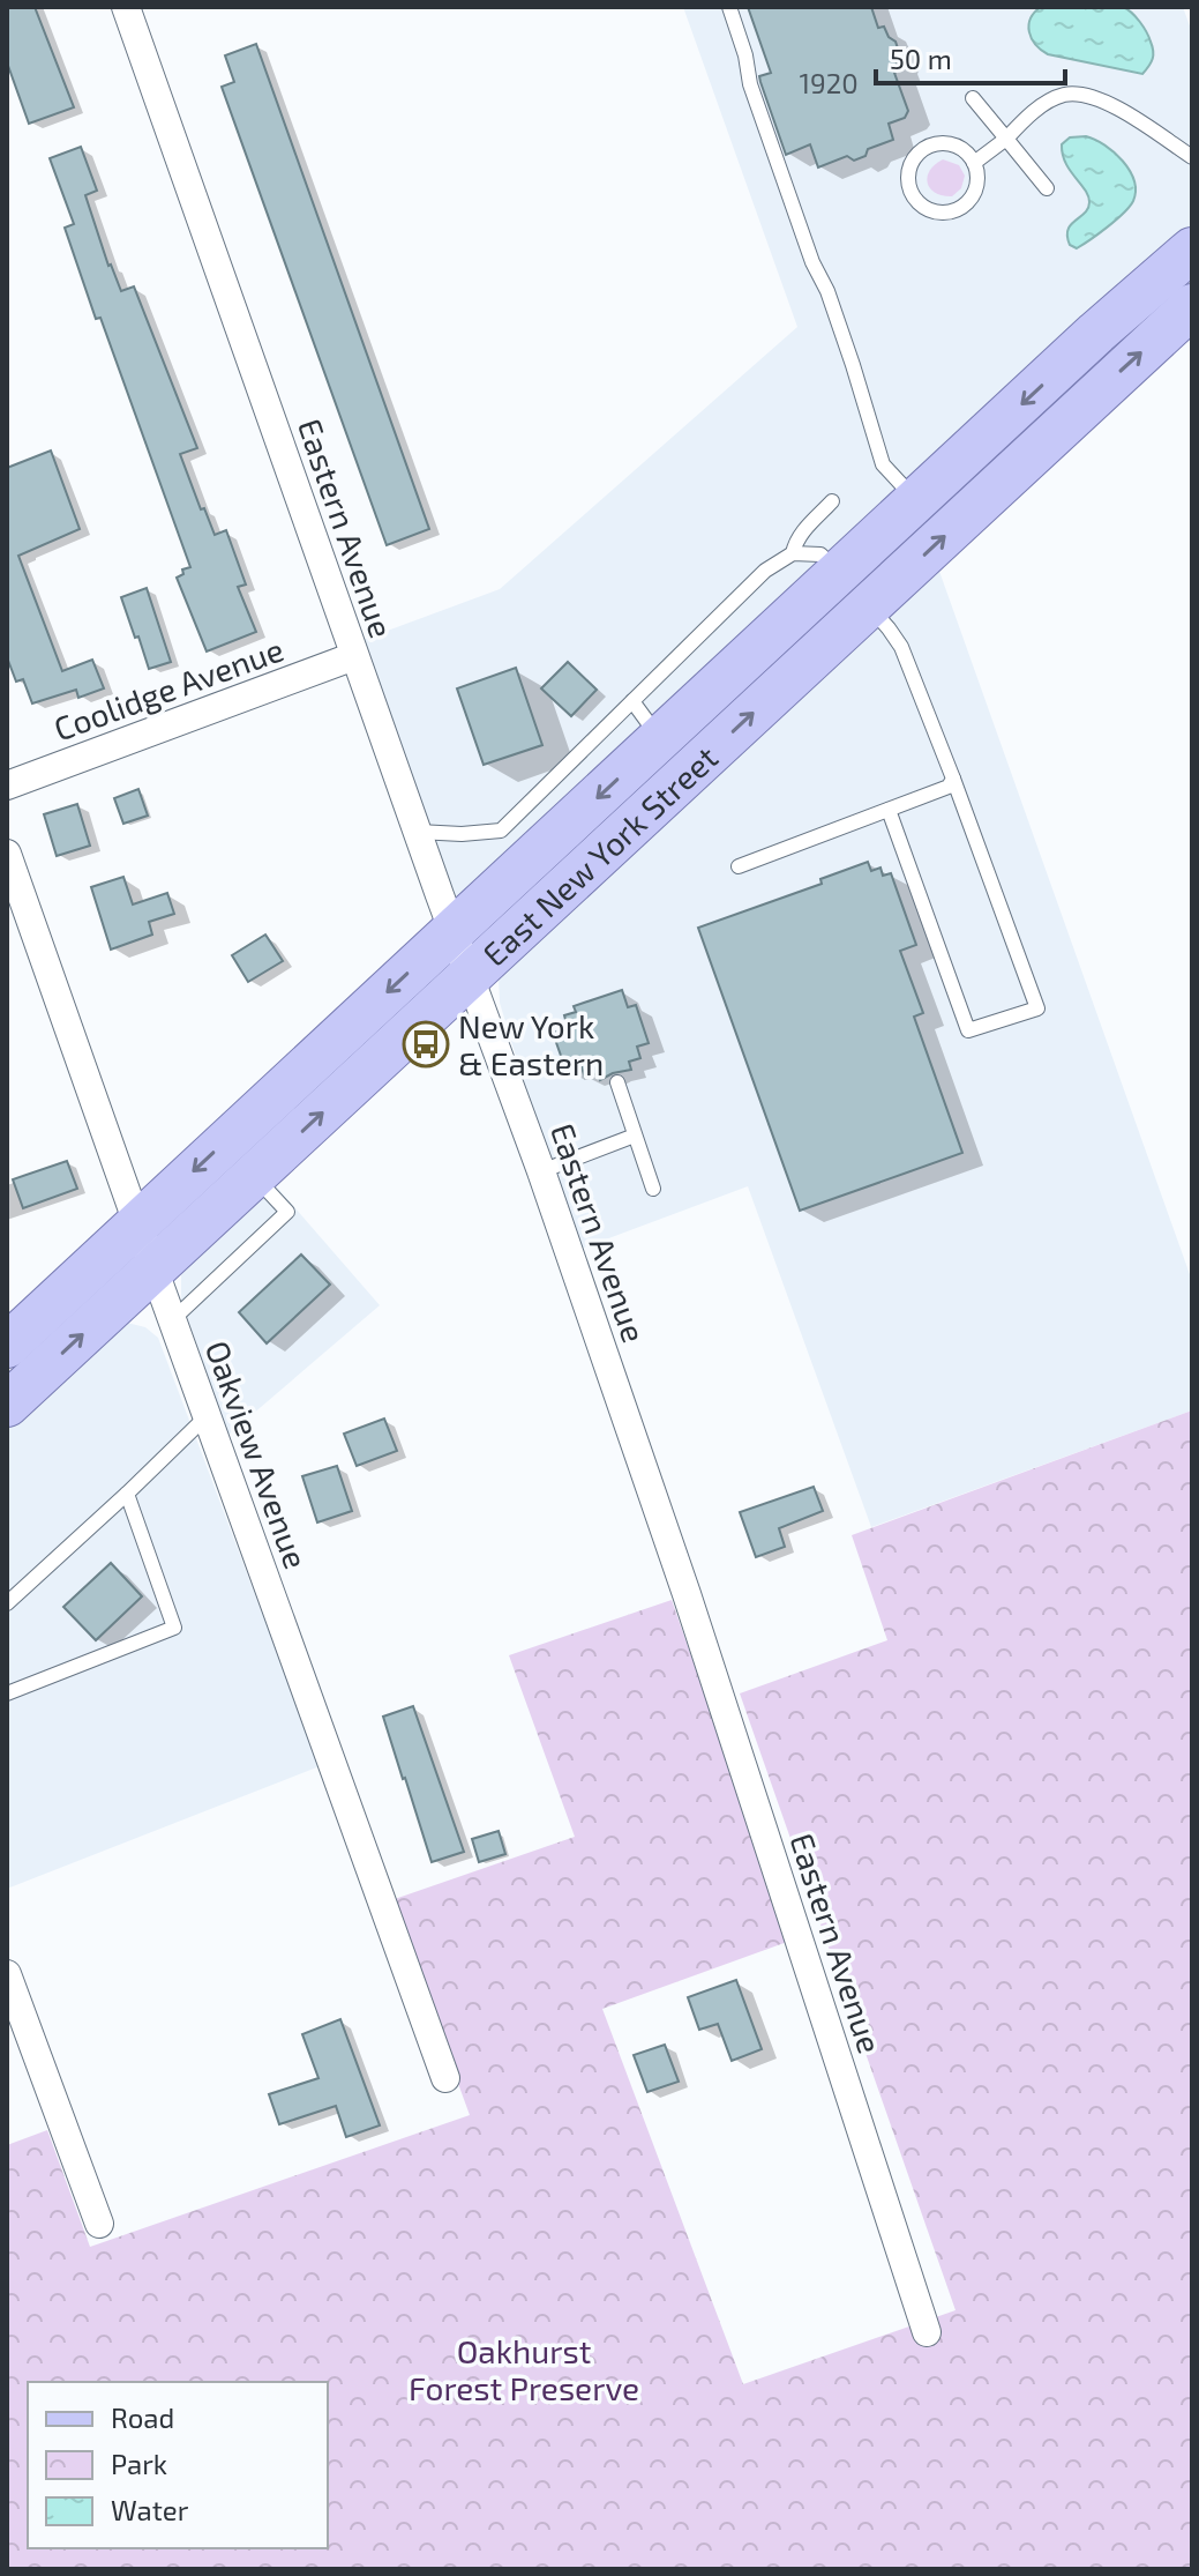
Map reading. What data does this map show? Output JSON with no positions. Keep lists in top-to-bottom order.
{
  "streets": {
    "main road": ["East New York Street"],
    "street": ["Eastern Avenue", "Coolidge Avenue", "Oakview Avenue"]
  },
  "crossings": [
    ["Eastern Avenue", "Coolidge Avenue"],
    ["Eastern Avenue", "East New York Street"],
    ["East New York Street", "Oakview Avenue"]
  ],
  "parks": ["Oakhurst Forest Preserve"],
  "places": {
    "bus stop": ["New York & Eastern"]
  },
  "house_numbers": ["1920"],
  "legend": ["Road", "Park", "Water"],
  "scale_bar": "50 m"
}
